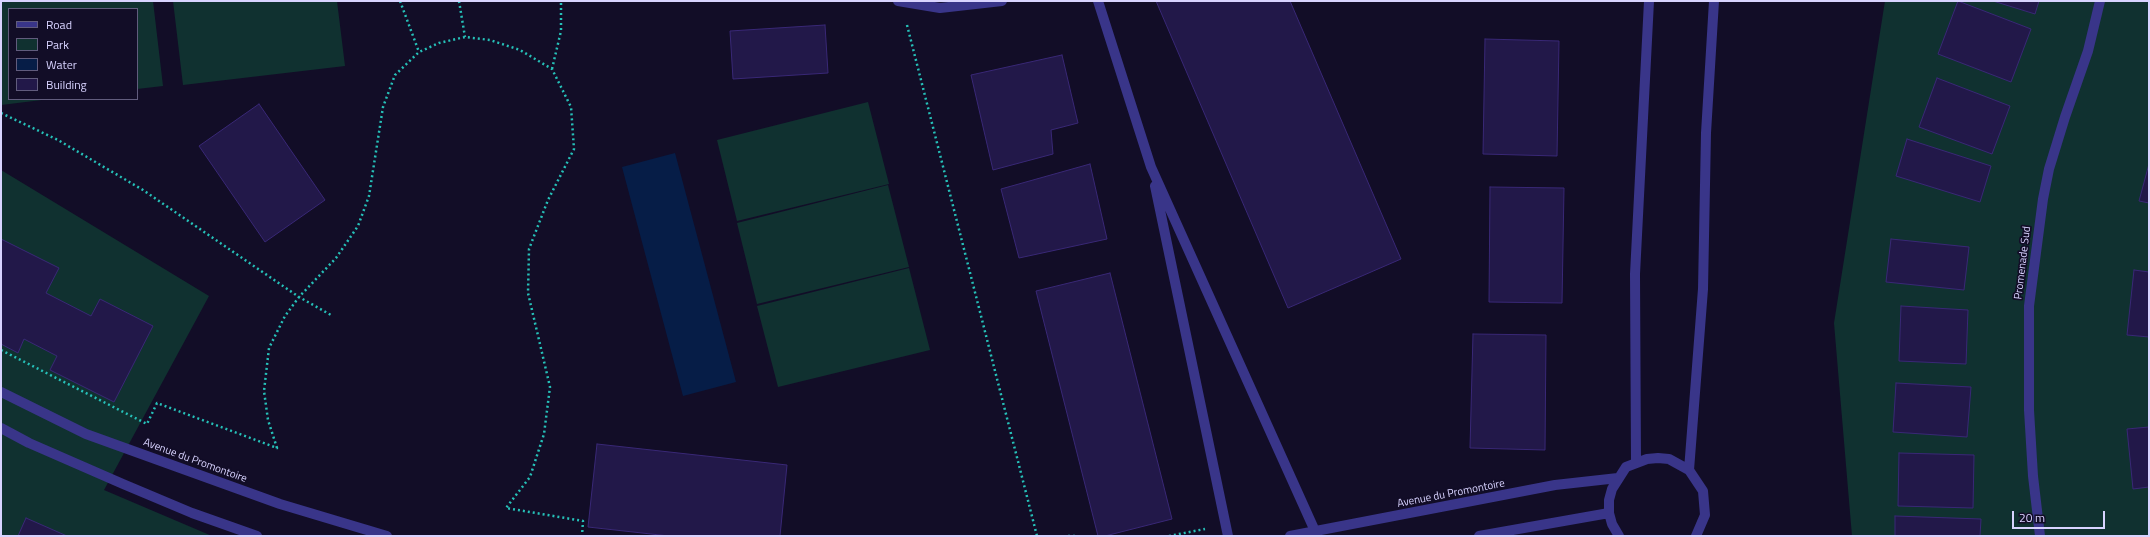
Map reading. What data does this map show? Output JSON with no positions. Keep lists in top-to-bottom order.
{
  "streets": {
    "street": ["Promenade Sud", "Avenue du Promontoire"]
  },
  "legend": [
    "Road",
    "Park",
    "Water",
    "Building"
  ],
  "scale_bar": "20 m"
}
